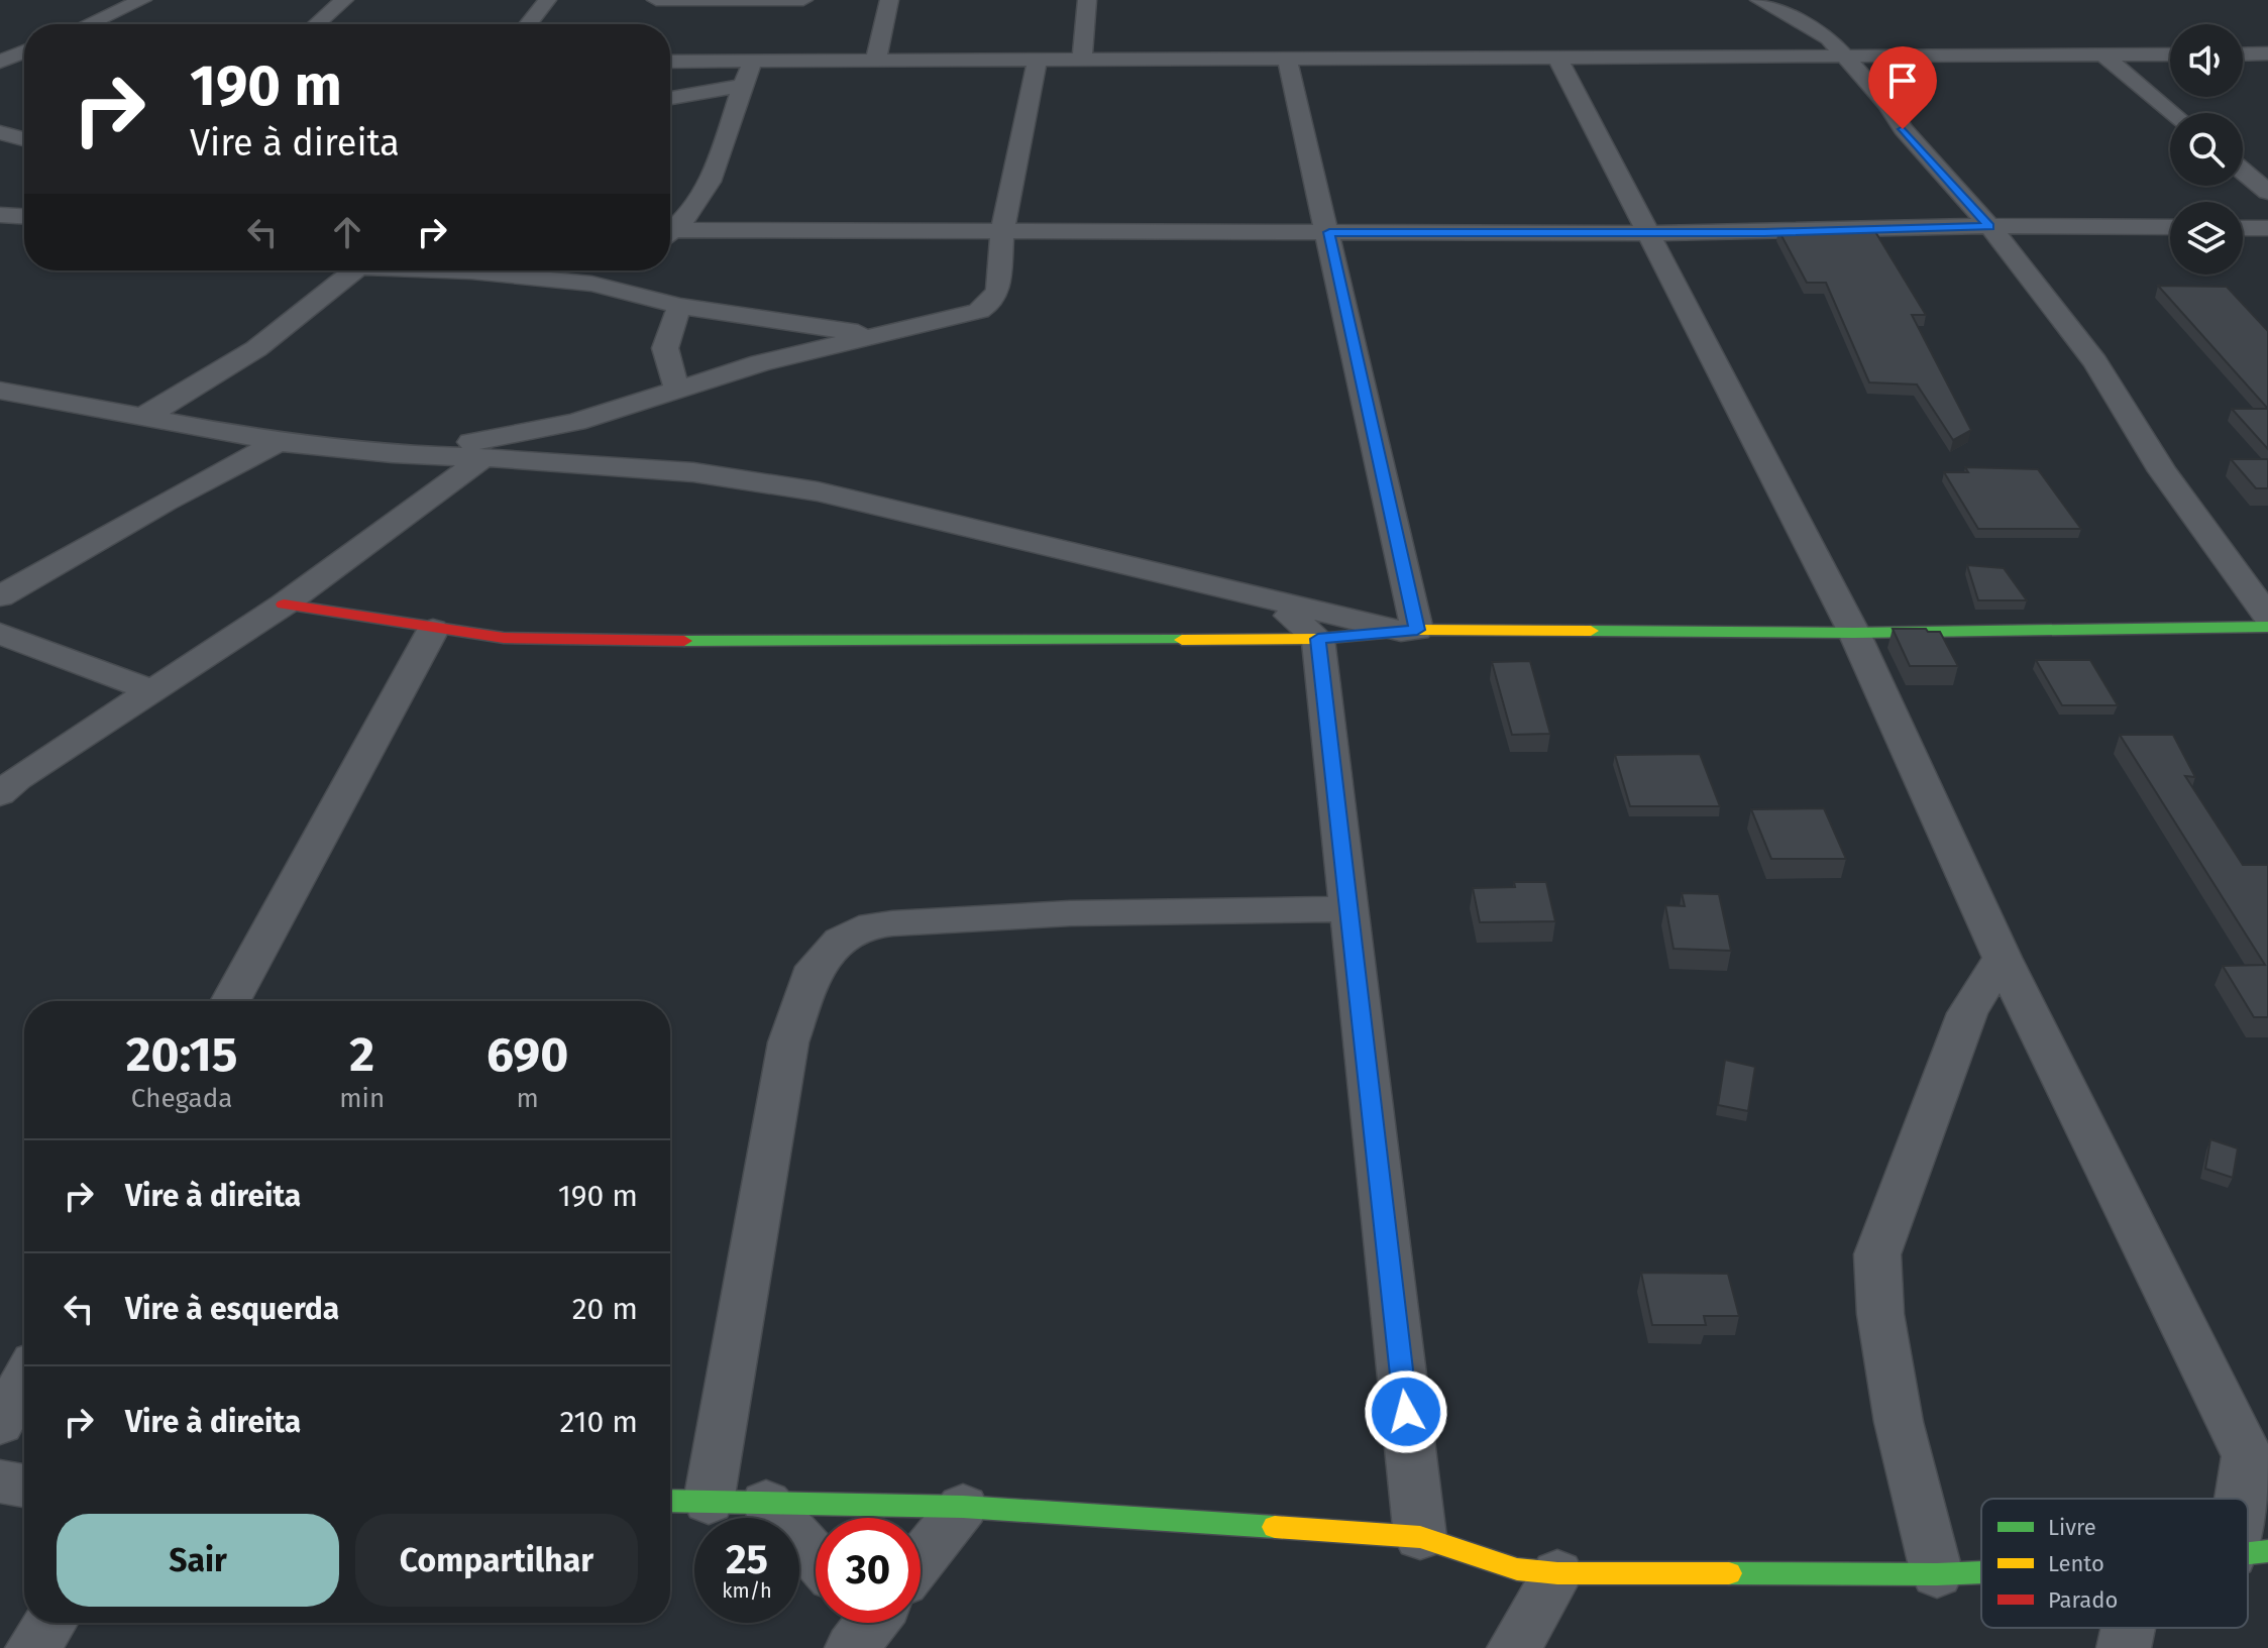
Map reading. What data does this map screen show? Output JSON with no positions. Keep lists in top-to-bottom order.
{
  "legend": ["Livre", "Lento", "Parado"],
  "page": {
    "turn": ["190 m", "Vire à direita"],
    "eta": [
      "20:15",
      "Chegada",
      "2",
      "min",
      "690",
      "m"
    ],
    "list": [
      {
        "name": "Vire à direita",
        "value": "190 m"
      },
      {
        "name": "Vire à esquerda",
        "value": "20 m"
      },
      {
        "name": "Vire à direita",
        "value": "210 m"
      }
    ],
    "buttons": ["Sair", "Compartilhar"],
    "speed": "25 km/h",
    "limit": "30"
  }
}
